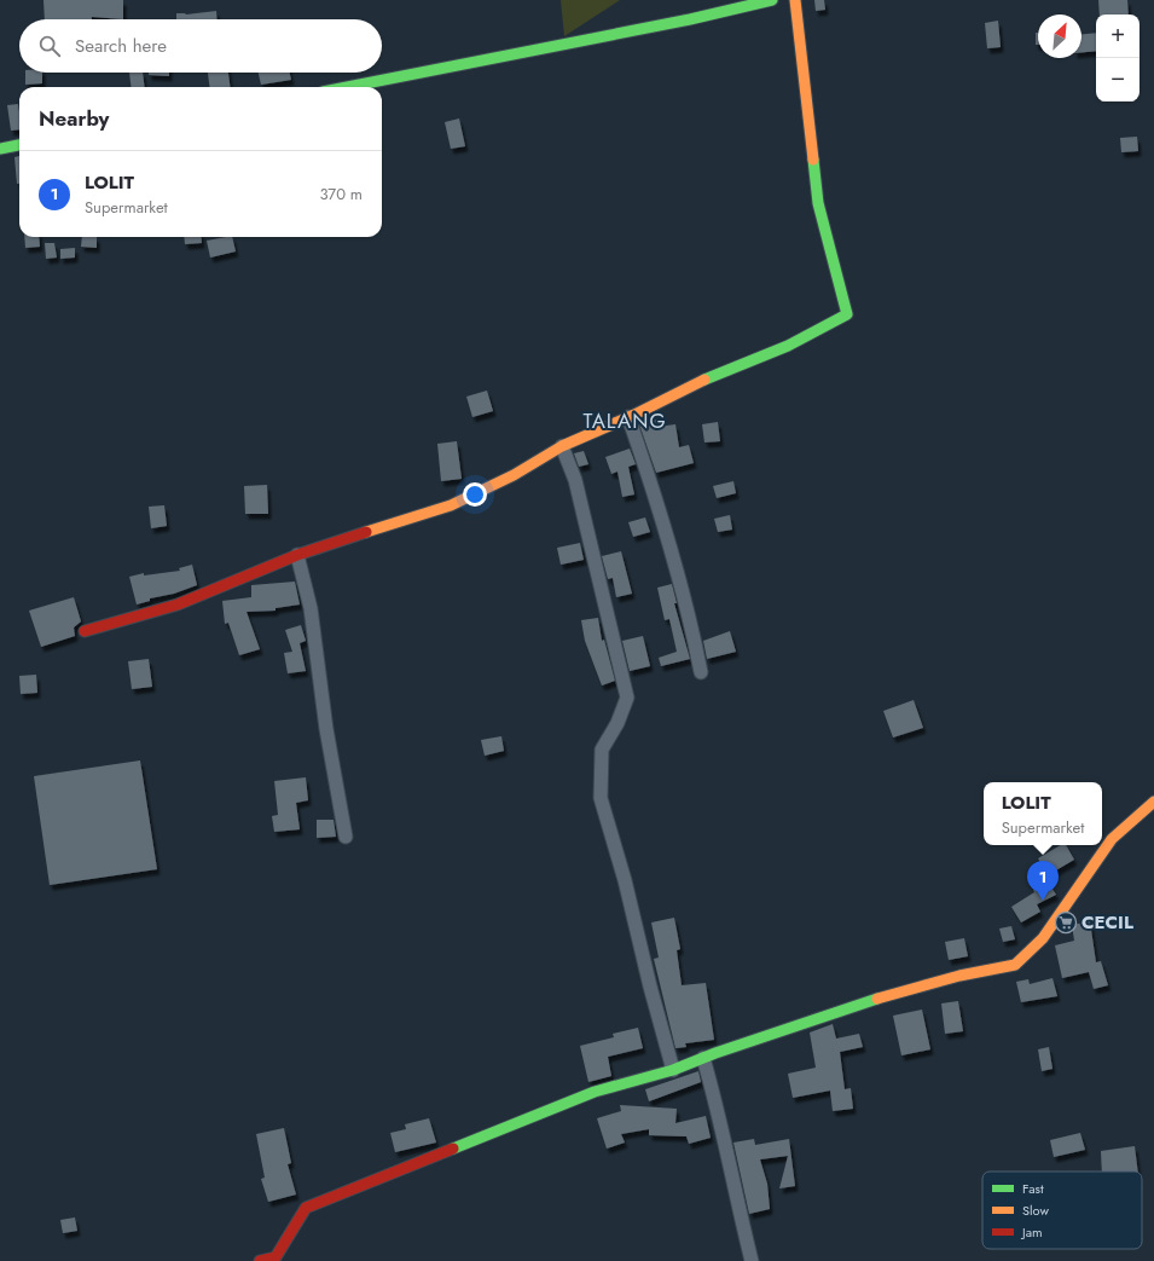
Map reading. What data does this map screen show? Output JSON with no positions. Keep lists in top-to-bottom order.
{
  "districts": ["TALANG"],
  "places": {
    "supermarket": ["CECIL"]
  },
  "legend": ["Fast", "Slow", "Jam"],
  "north": "top right",
  "page": {
    "map_buttons": ["+", "−"],
    "search": "Search here",
    "heading": "Nearby",
    "list": [
      {
        "mark": "1",
        "name": "LOLIT",
        "note": "Supermarket",
        "value": "370 m"
      }
    ],
    "popup": ["LOLIT", "Supermarket"],
    "pins": "1"
  }
}
